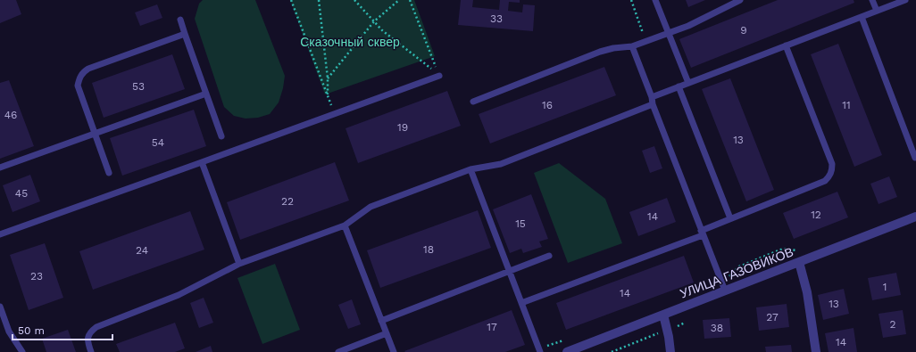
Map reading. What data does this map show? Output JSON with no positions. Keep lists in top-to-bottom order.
{
  "streets": {
    "street": ["УЛИЦА ГАЗОВИКОВ"]
  },
  "parks": ["Сказочный сквер"],
  "house_numbers": [
    "33",
    "9",
    "53",
    "16",
    "11",
    "46",
    "19",
    "13",
    "54",
    "45",
    "22",
    "12",
    "14",
    "15",
    "18",
    "24",
    "23",
    "1",
    "14",
    "13",
    "27",
    "2",
    "17",
    "38",
    "14"
  ],
  "scale_bar": "50 m"
}
